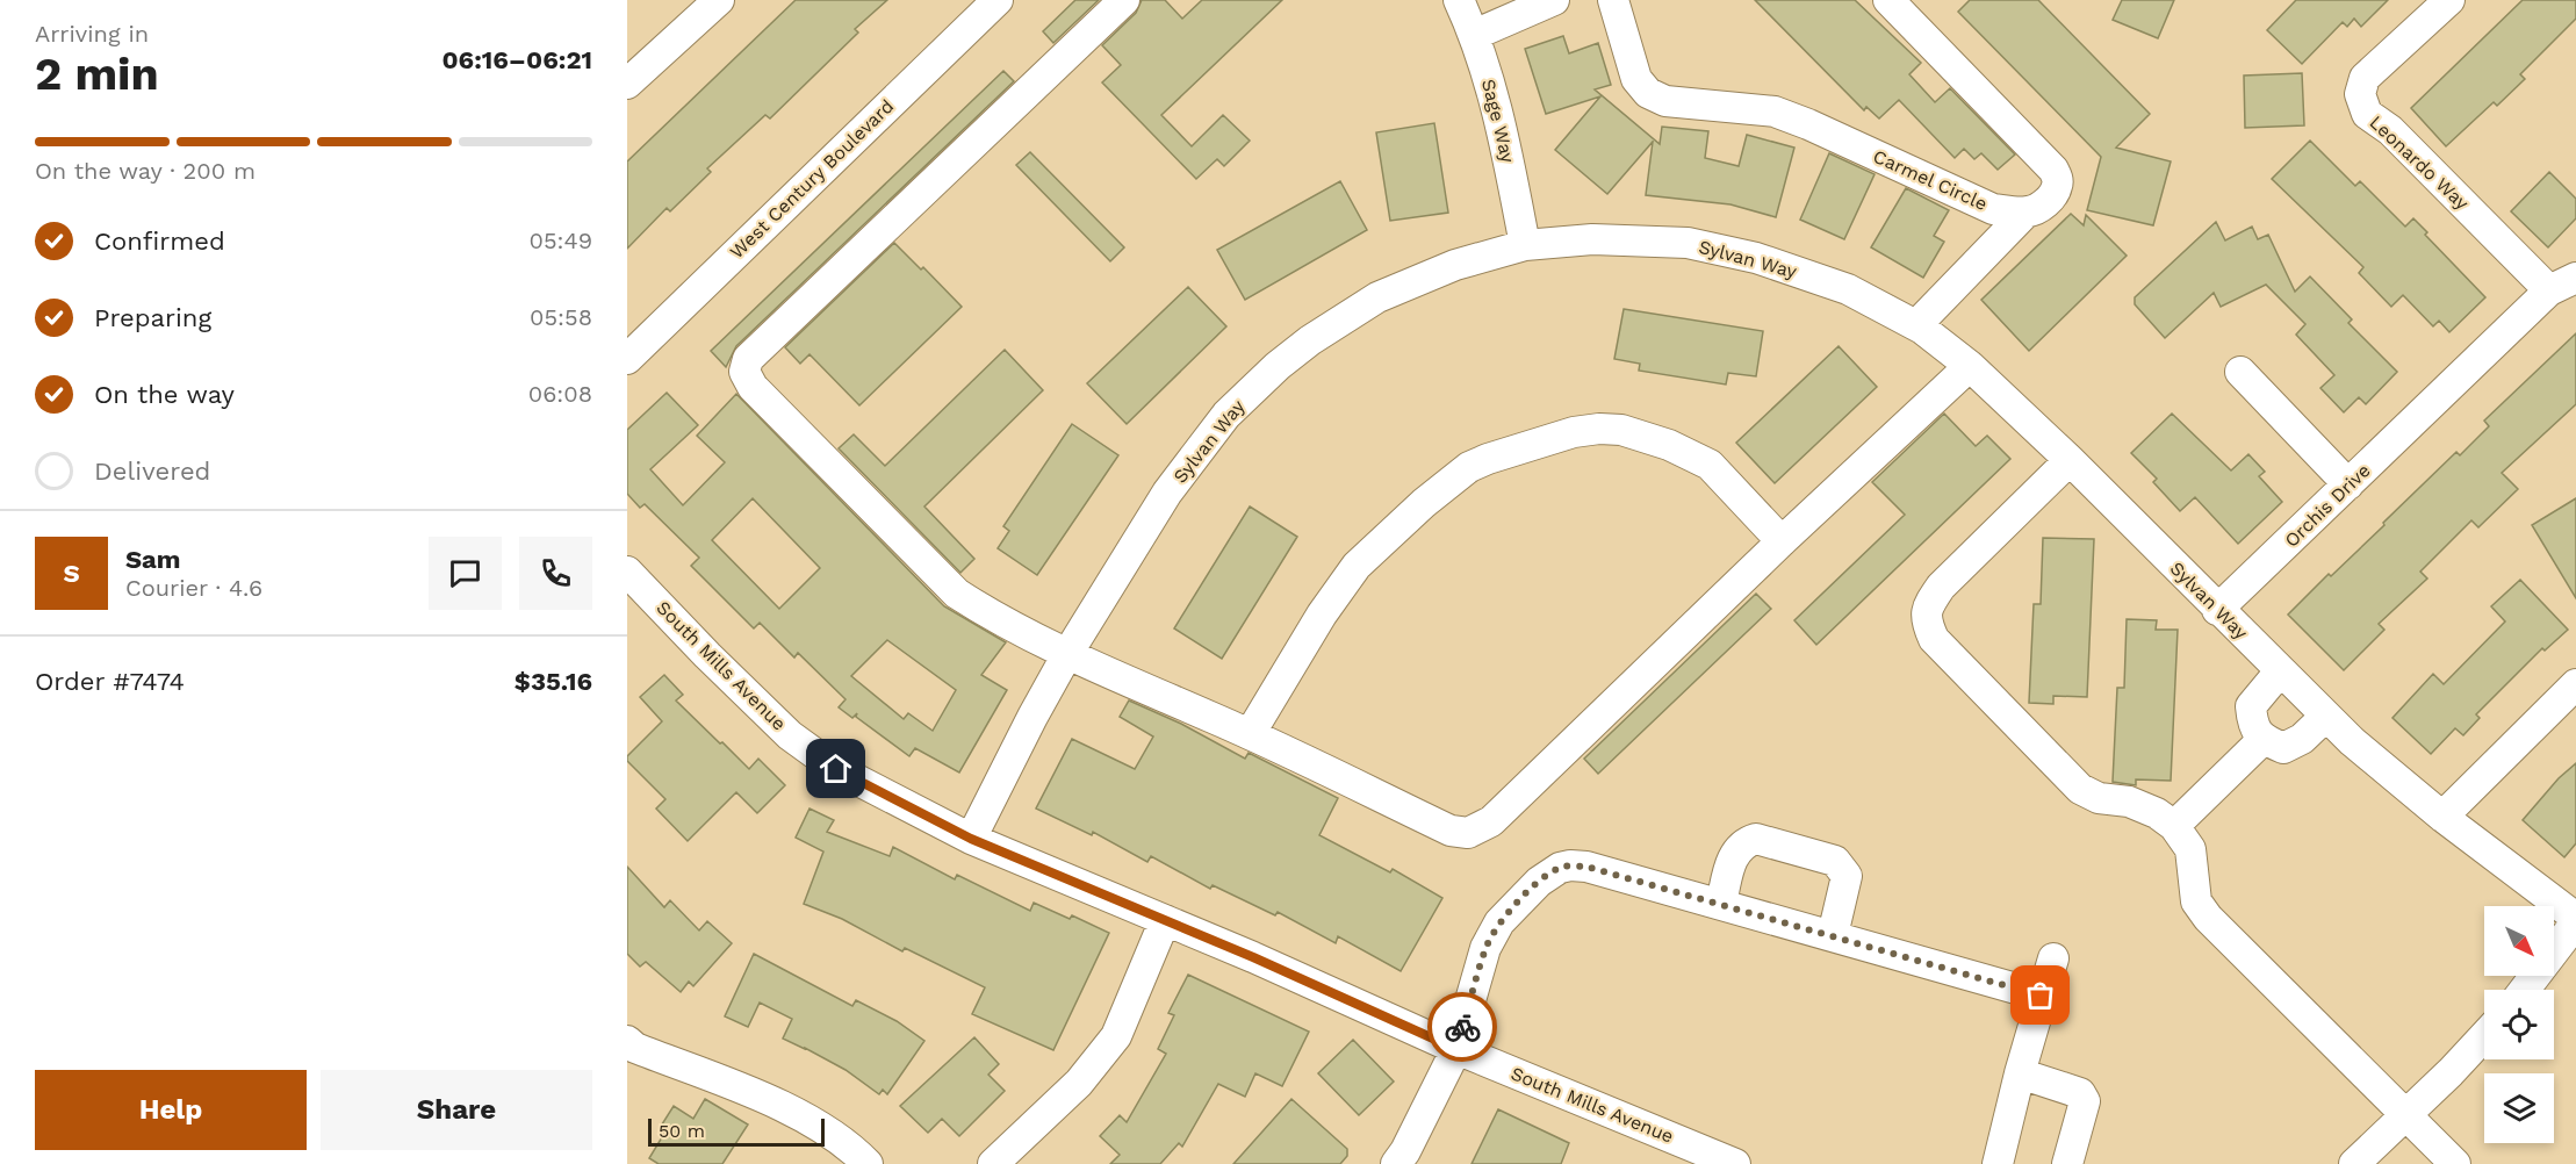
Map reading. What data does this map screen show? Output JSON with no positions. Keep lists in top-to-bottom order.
{
  "streets": {
    "street": [
      "Sage Way",
      "Leonardo Way",
      "West Century Boulevard",
      "Carmel Circle",
      "Sylvan Way",
      "Orchis Drive",
      "South Mills Avenue"
    ]
  },
  "crossings": [
    ["Sage Way", "Sylvan Way"],
    ["Leonardo Way", "Orchis Drive"],
    ["Sylvan Way", "Orchis Drive"],
    ["Sylvan Way", "South Mills Avenue"]
  ],
  "scale_bar": "50 m",
  "north": "bottom right",
  "page": {
    "heading": ["2 min", "Arriving in", "06:16–06:21"],
    "panel": [
      "Sam",
      "Courier · 4.6",
      "Order #7474",
      "$35.16"
    ],
    "bar": "On the way · 200 m",
    "list": [
      ["Confirmed", "05:49"],
      ["Preparing", "05:58"],
      ["On the way", "06:08"],
      "Delivered"
    ],
    "round": "S",
    "buttons": ["Help", "Share"],
    "scale": "50 m"
  }
}
